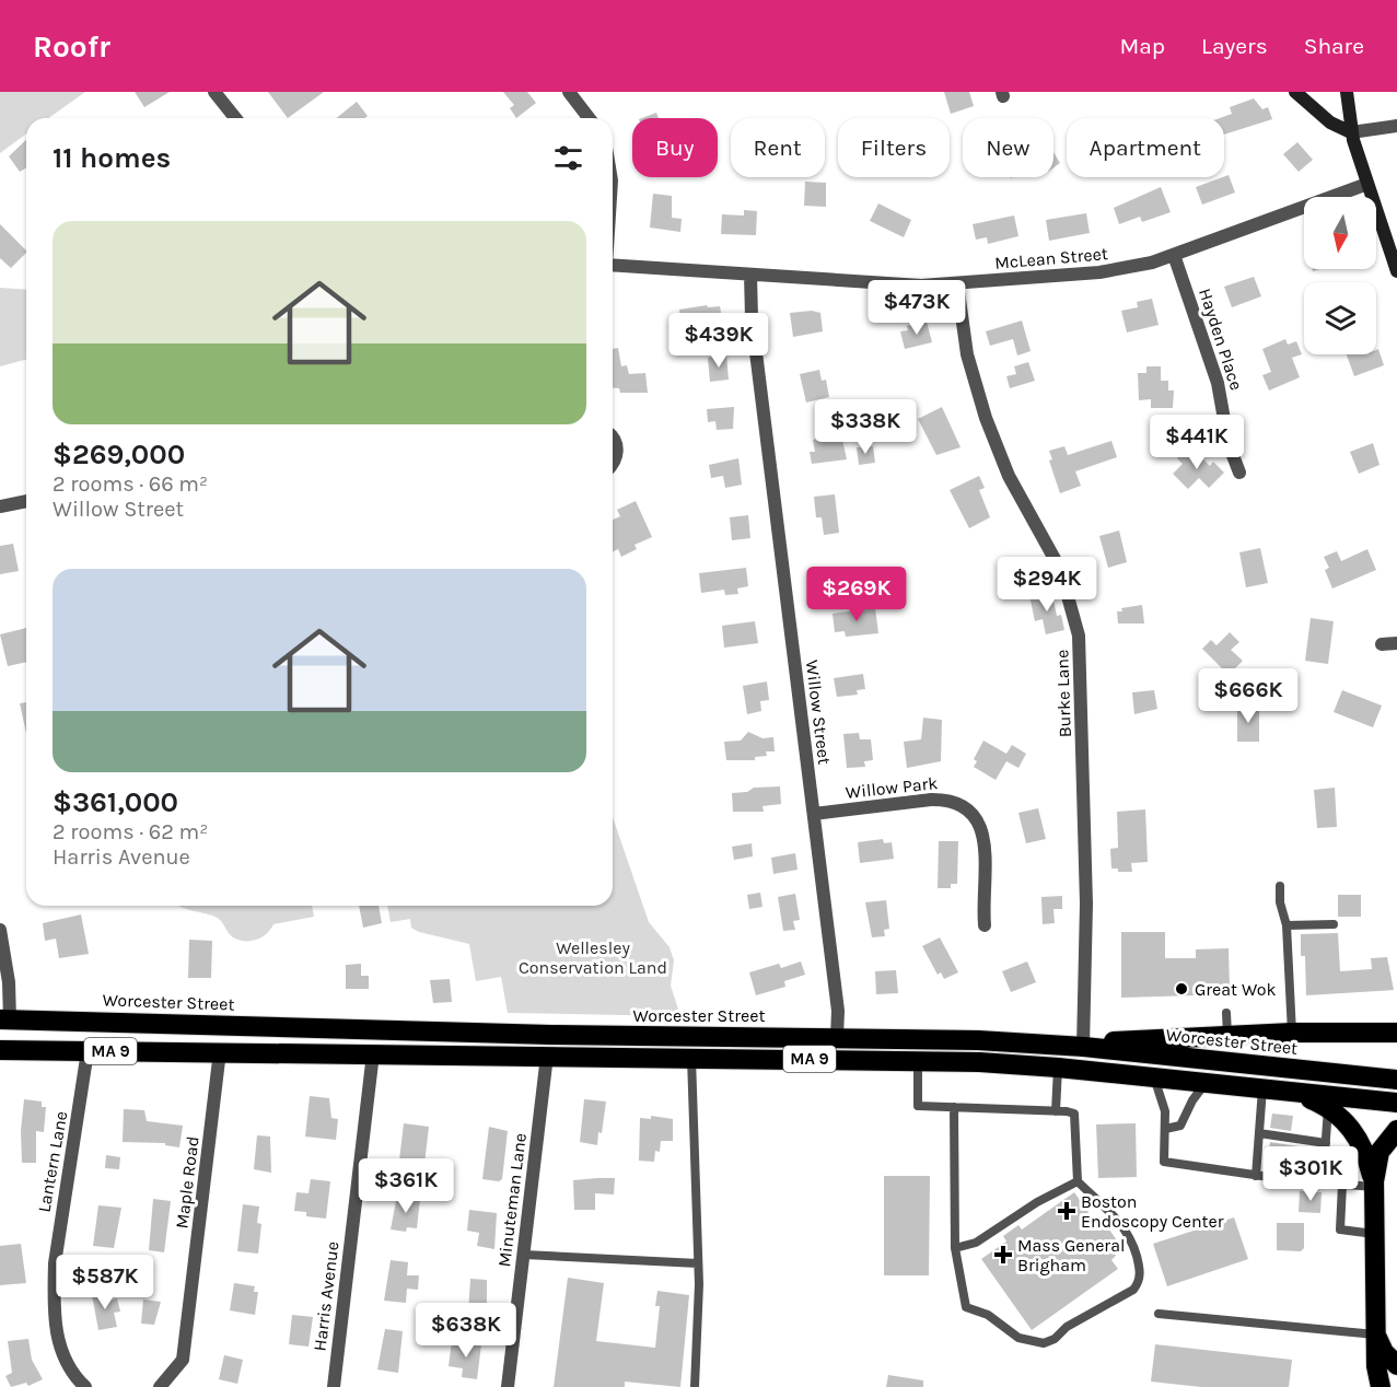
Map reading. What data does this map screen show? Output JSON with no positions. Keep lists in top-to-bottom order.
{
  "streets": {
    "highway": ["Worcester Street", "MA 9"],
    "street": [
      "McLean Street",
      "Hayden Place",
      "Burke Lane",
      "Willow Street",
      "Willow Park",
      "Lantern Lane",
      "Maple Road",
      "Minuteman Lane",
      "Harris Avenue"
    ]
  },
  "crossings": [
    ["McLean Street", "Hayden Place"],
    ["McLean Street", "Burke Lane"],
    ["McLean Street", "Willow Street"],
    ["Burke Lane", "Worcester Street"],
    ["Willow Street", "Willow Park"],
    ["Willow Street", "Worcester Street"],
    ["MA 9", "Lantern Lane"],
    ["MA 9", "Maple Road"],
    ["MA 9", "Minuteman Lane"],
    ["MA 9", "Harris Avenue"]
  ],
  "parks": ["Wellesley Conservation Land"],
  "places": {
    "other": ["Great Wok"],
    "health": ["Boston Endoscopy Center", "Mass General Brigham"]
  },
  "north": "bottom",
  "page": {
    "header": "Roofr",
    "nav": ["Map", "Layers", "Share"],
    "chip": [
      "Buy",
      "Rent",
      "Filters",
      "New",
      "Apartment"
    ],
    "heading": "11 homes",
    "list": [
      {
        "name": "$269,000",
        "note": "2 rooms · 66 m² · Willow Street"
      },
      {
        "name": "$361,000",
        "note": "2 rooms · 62 m² · Harris Avenue"
      }
    ],
    "price": [
      "$473K",
      "$439K",
      "$338K",
      "$441K",
      "$294K",
      "$269K",
      "$666K",
      "$301K",
      "$361K",
      "$587K",
      "$638K"
    ]
  }
}
